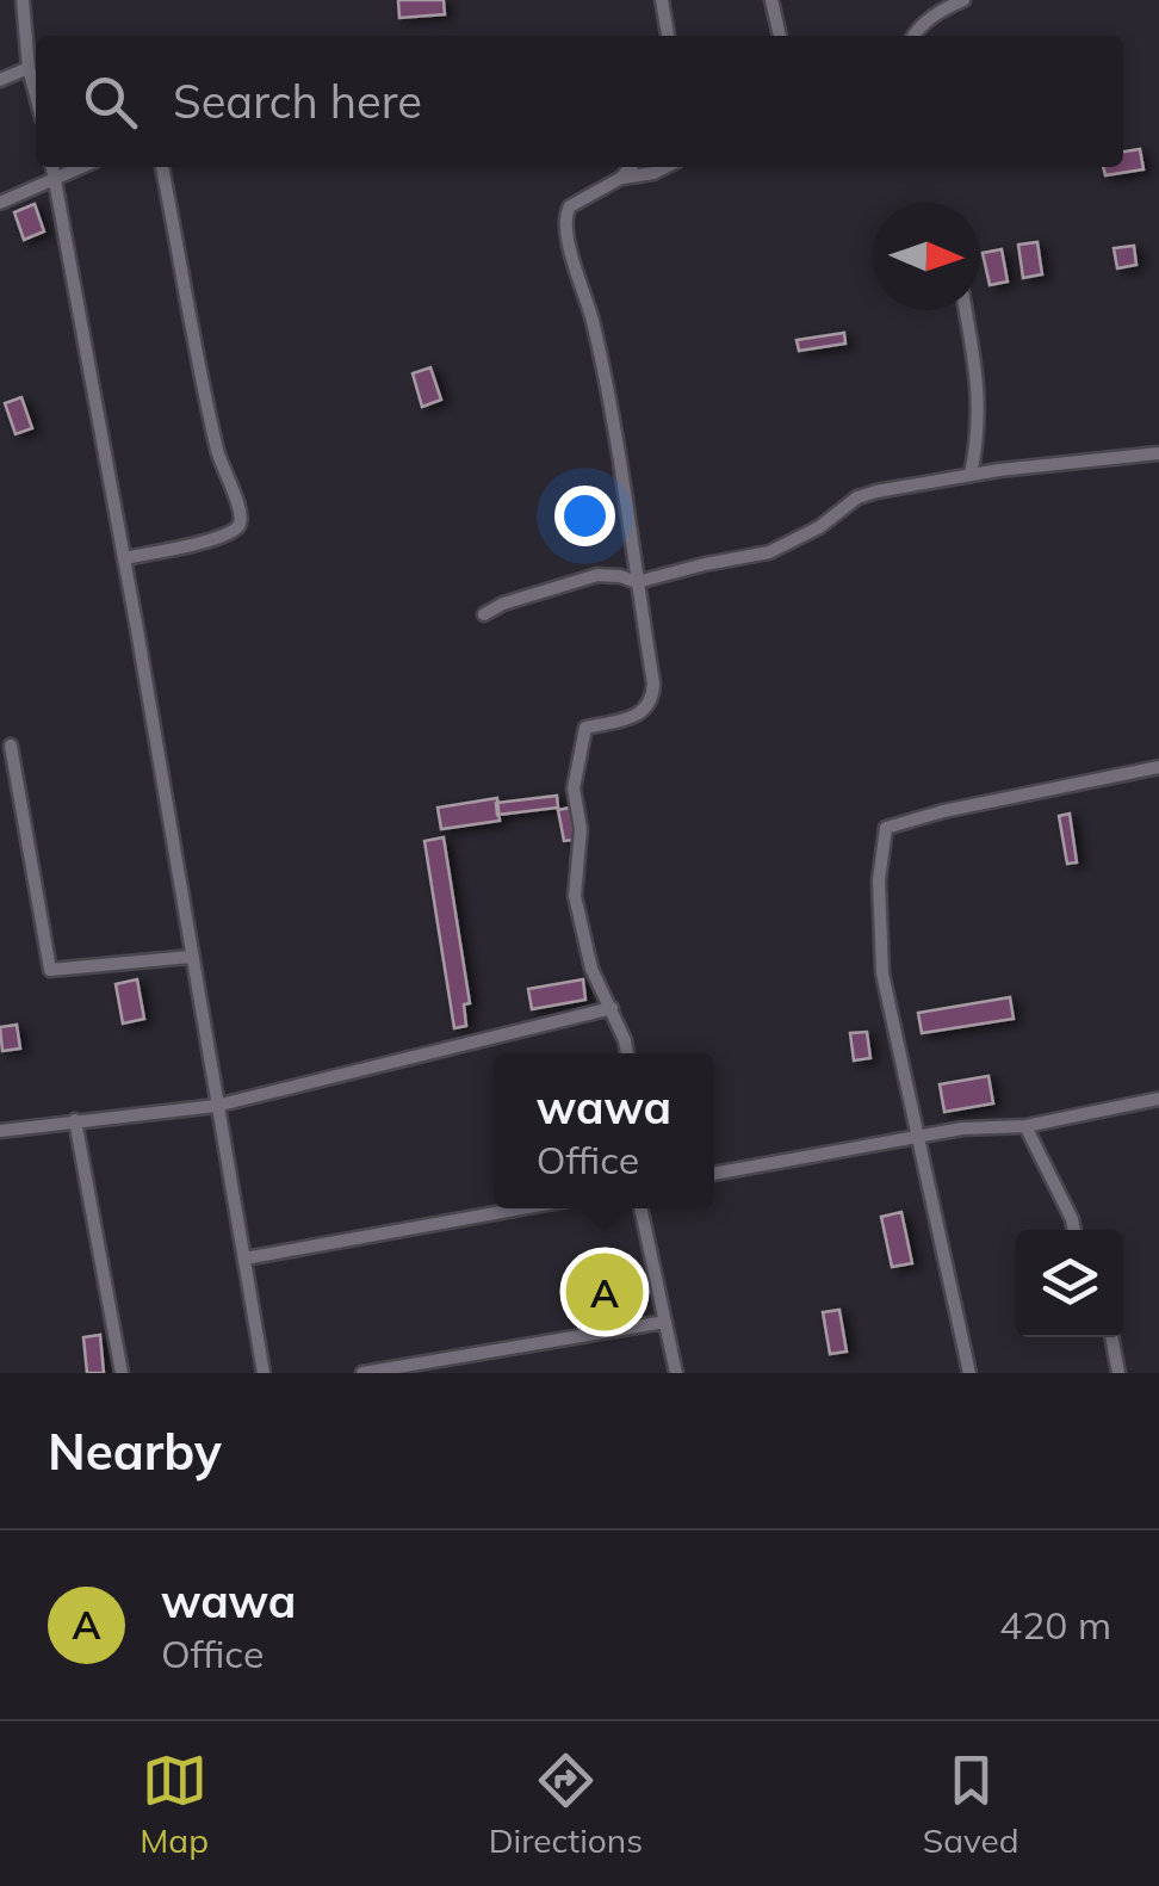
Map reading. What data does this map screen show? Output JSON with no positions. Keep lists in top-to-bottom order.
{
  "north": "right",
  "page": {
    "search": "Search here",
    "popup": ["wawa", "Office"],
    "pins": "A",
    "heading": "Nearby",
    "list": [
      {
        "mark": "A",
        "name": "wawa",
        "note": "Office",
        "value": "420 m"
      }
    ],
    "nav": ["Map", "Directions", "Saved"]
  }
}
